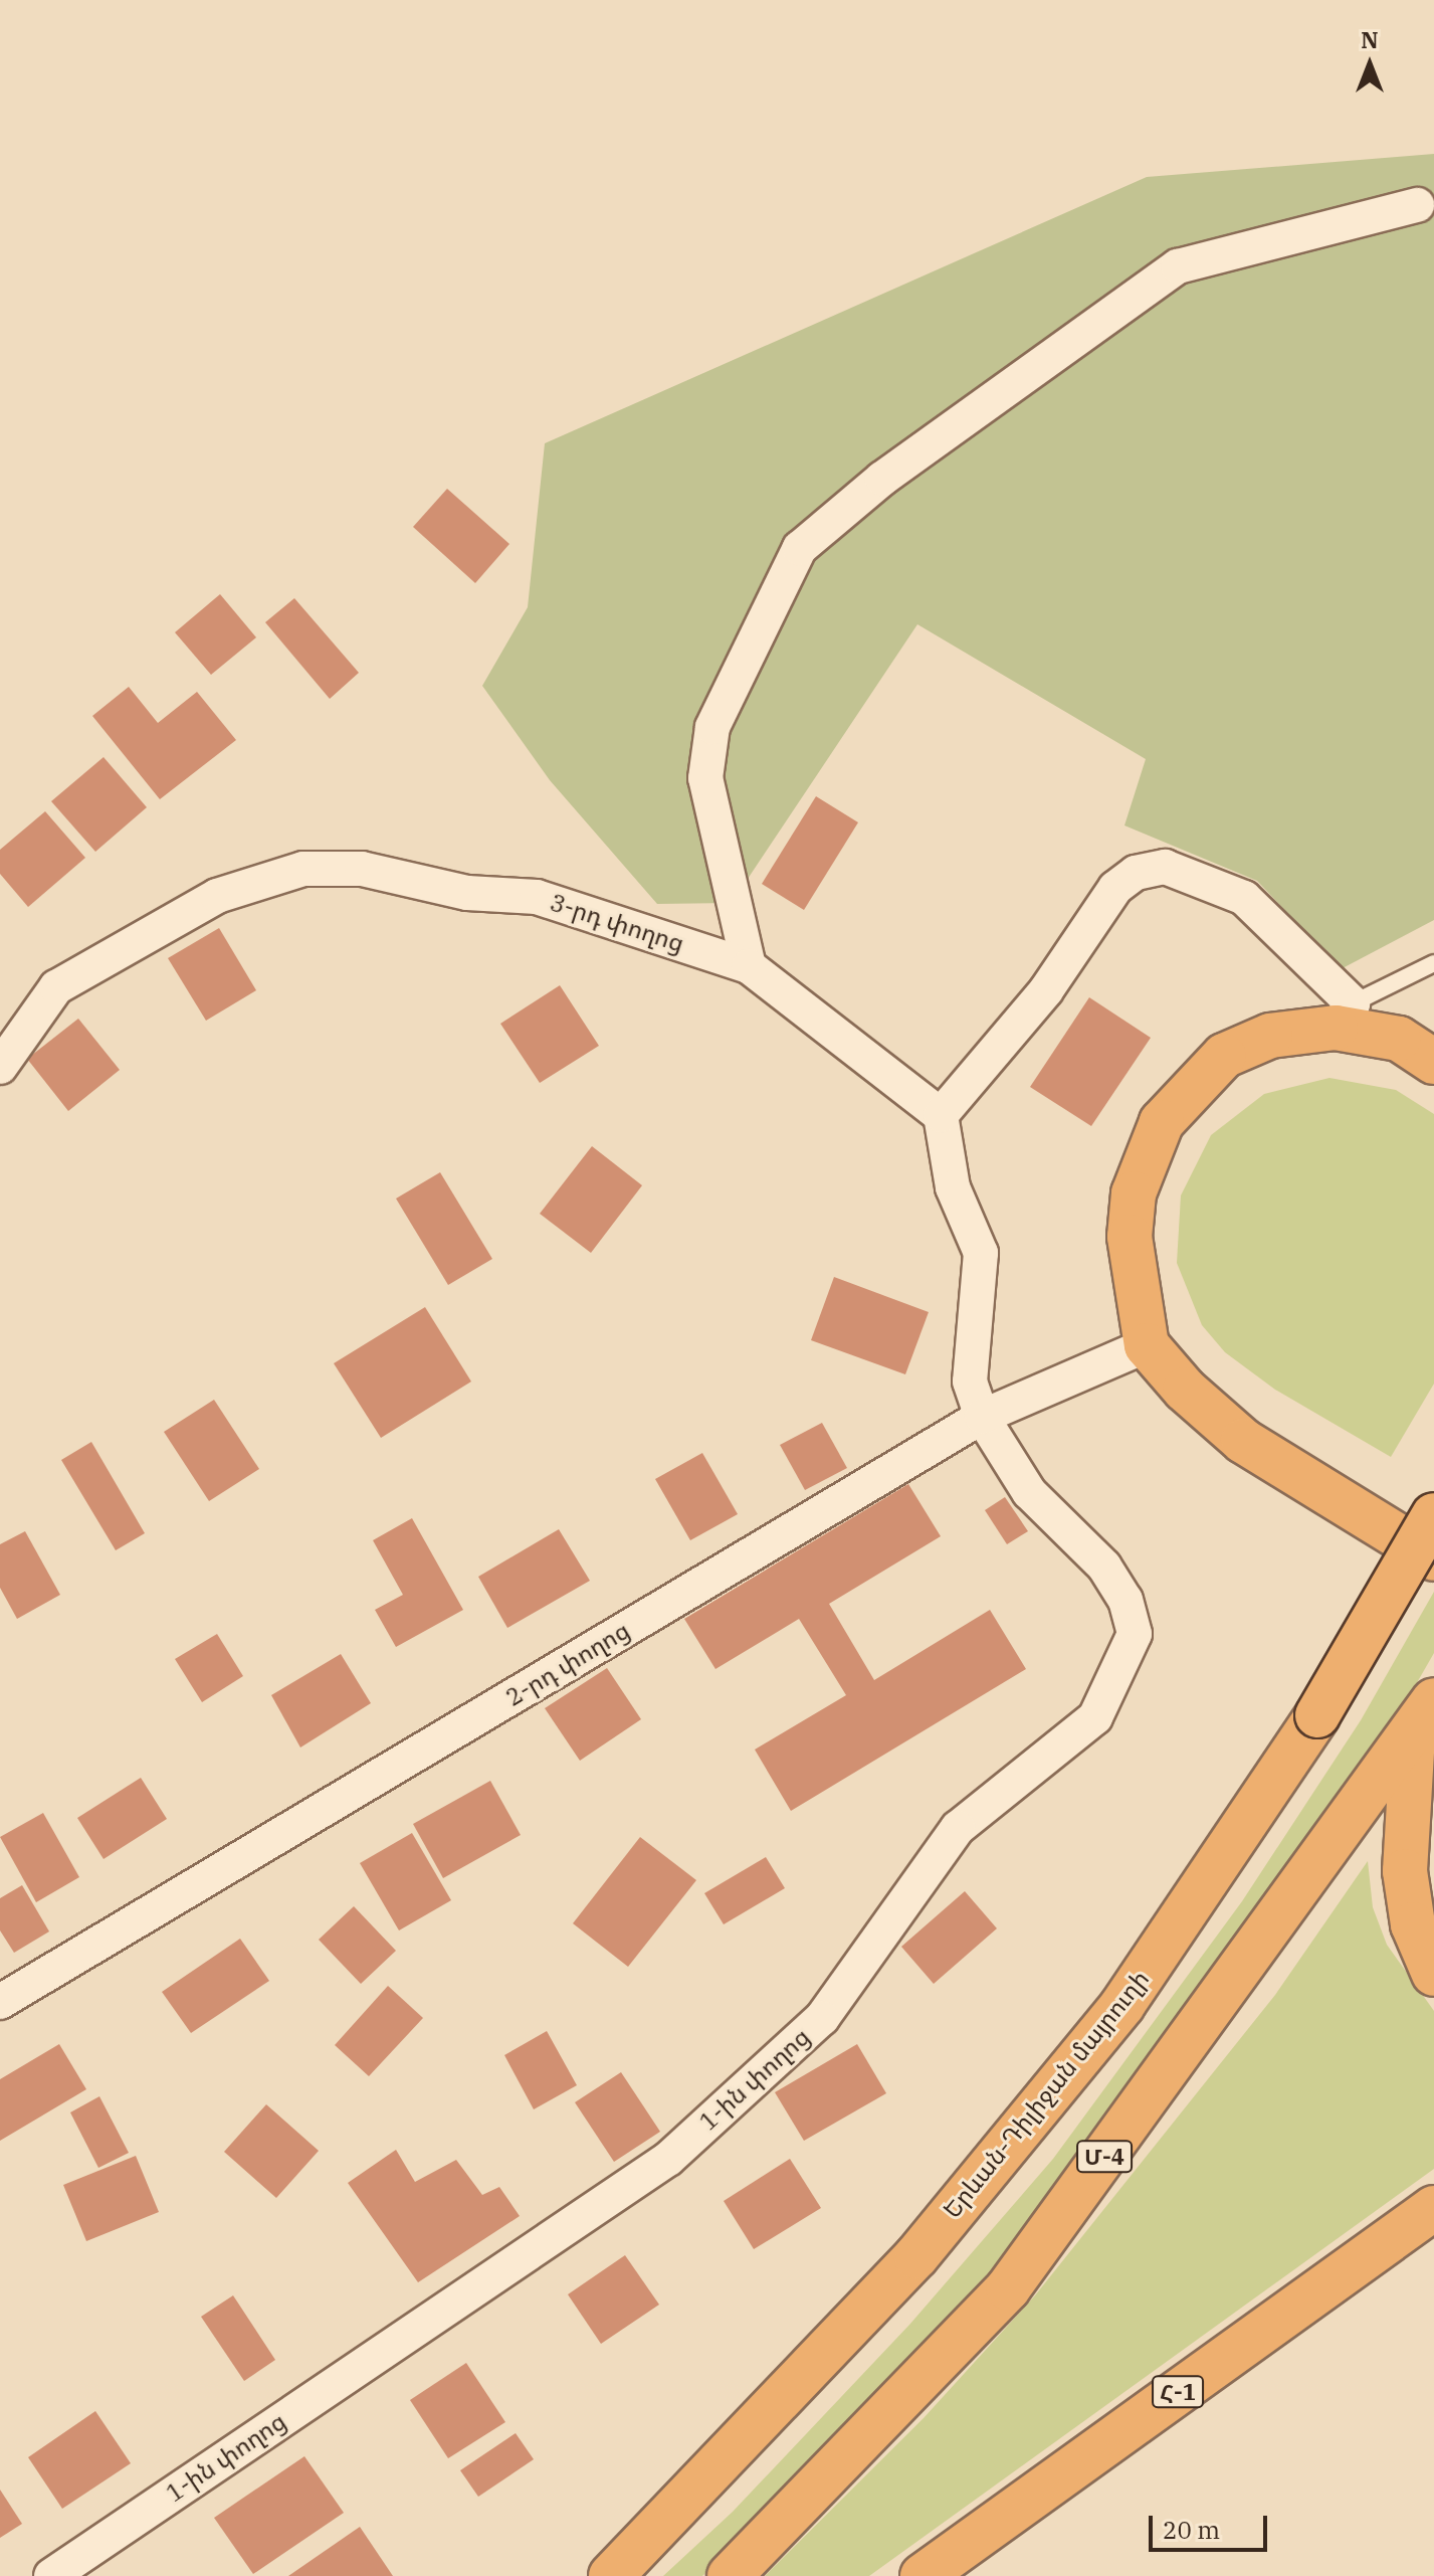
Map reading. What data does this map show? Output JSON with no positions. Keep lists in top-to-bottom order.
{
  "streets": {
    "highway": ["Երևան-Դիլիջան մայրուղի", "Մ-4", "Հ-1"],
    "street": ["3-րդ փողոց", "2-րդ փողոց", "1-ին փողոց"]
  },
  "crossings": [
    ["2-րդ փողոց", "1-ին փողոց"]
  ],
  "scale_bar": "20 m",
  "north": "top"
}
